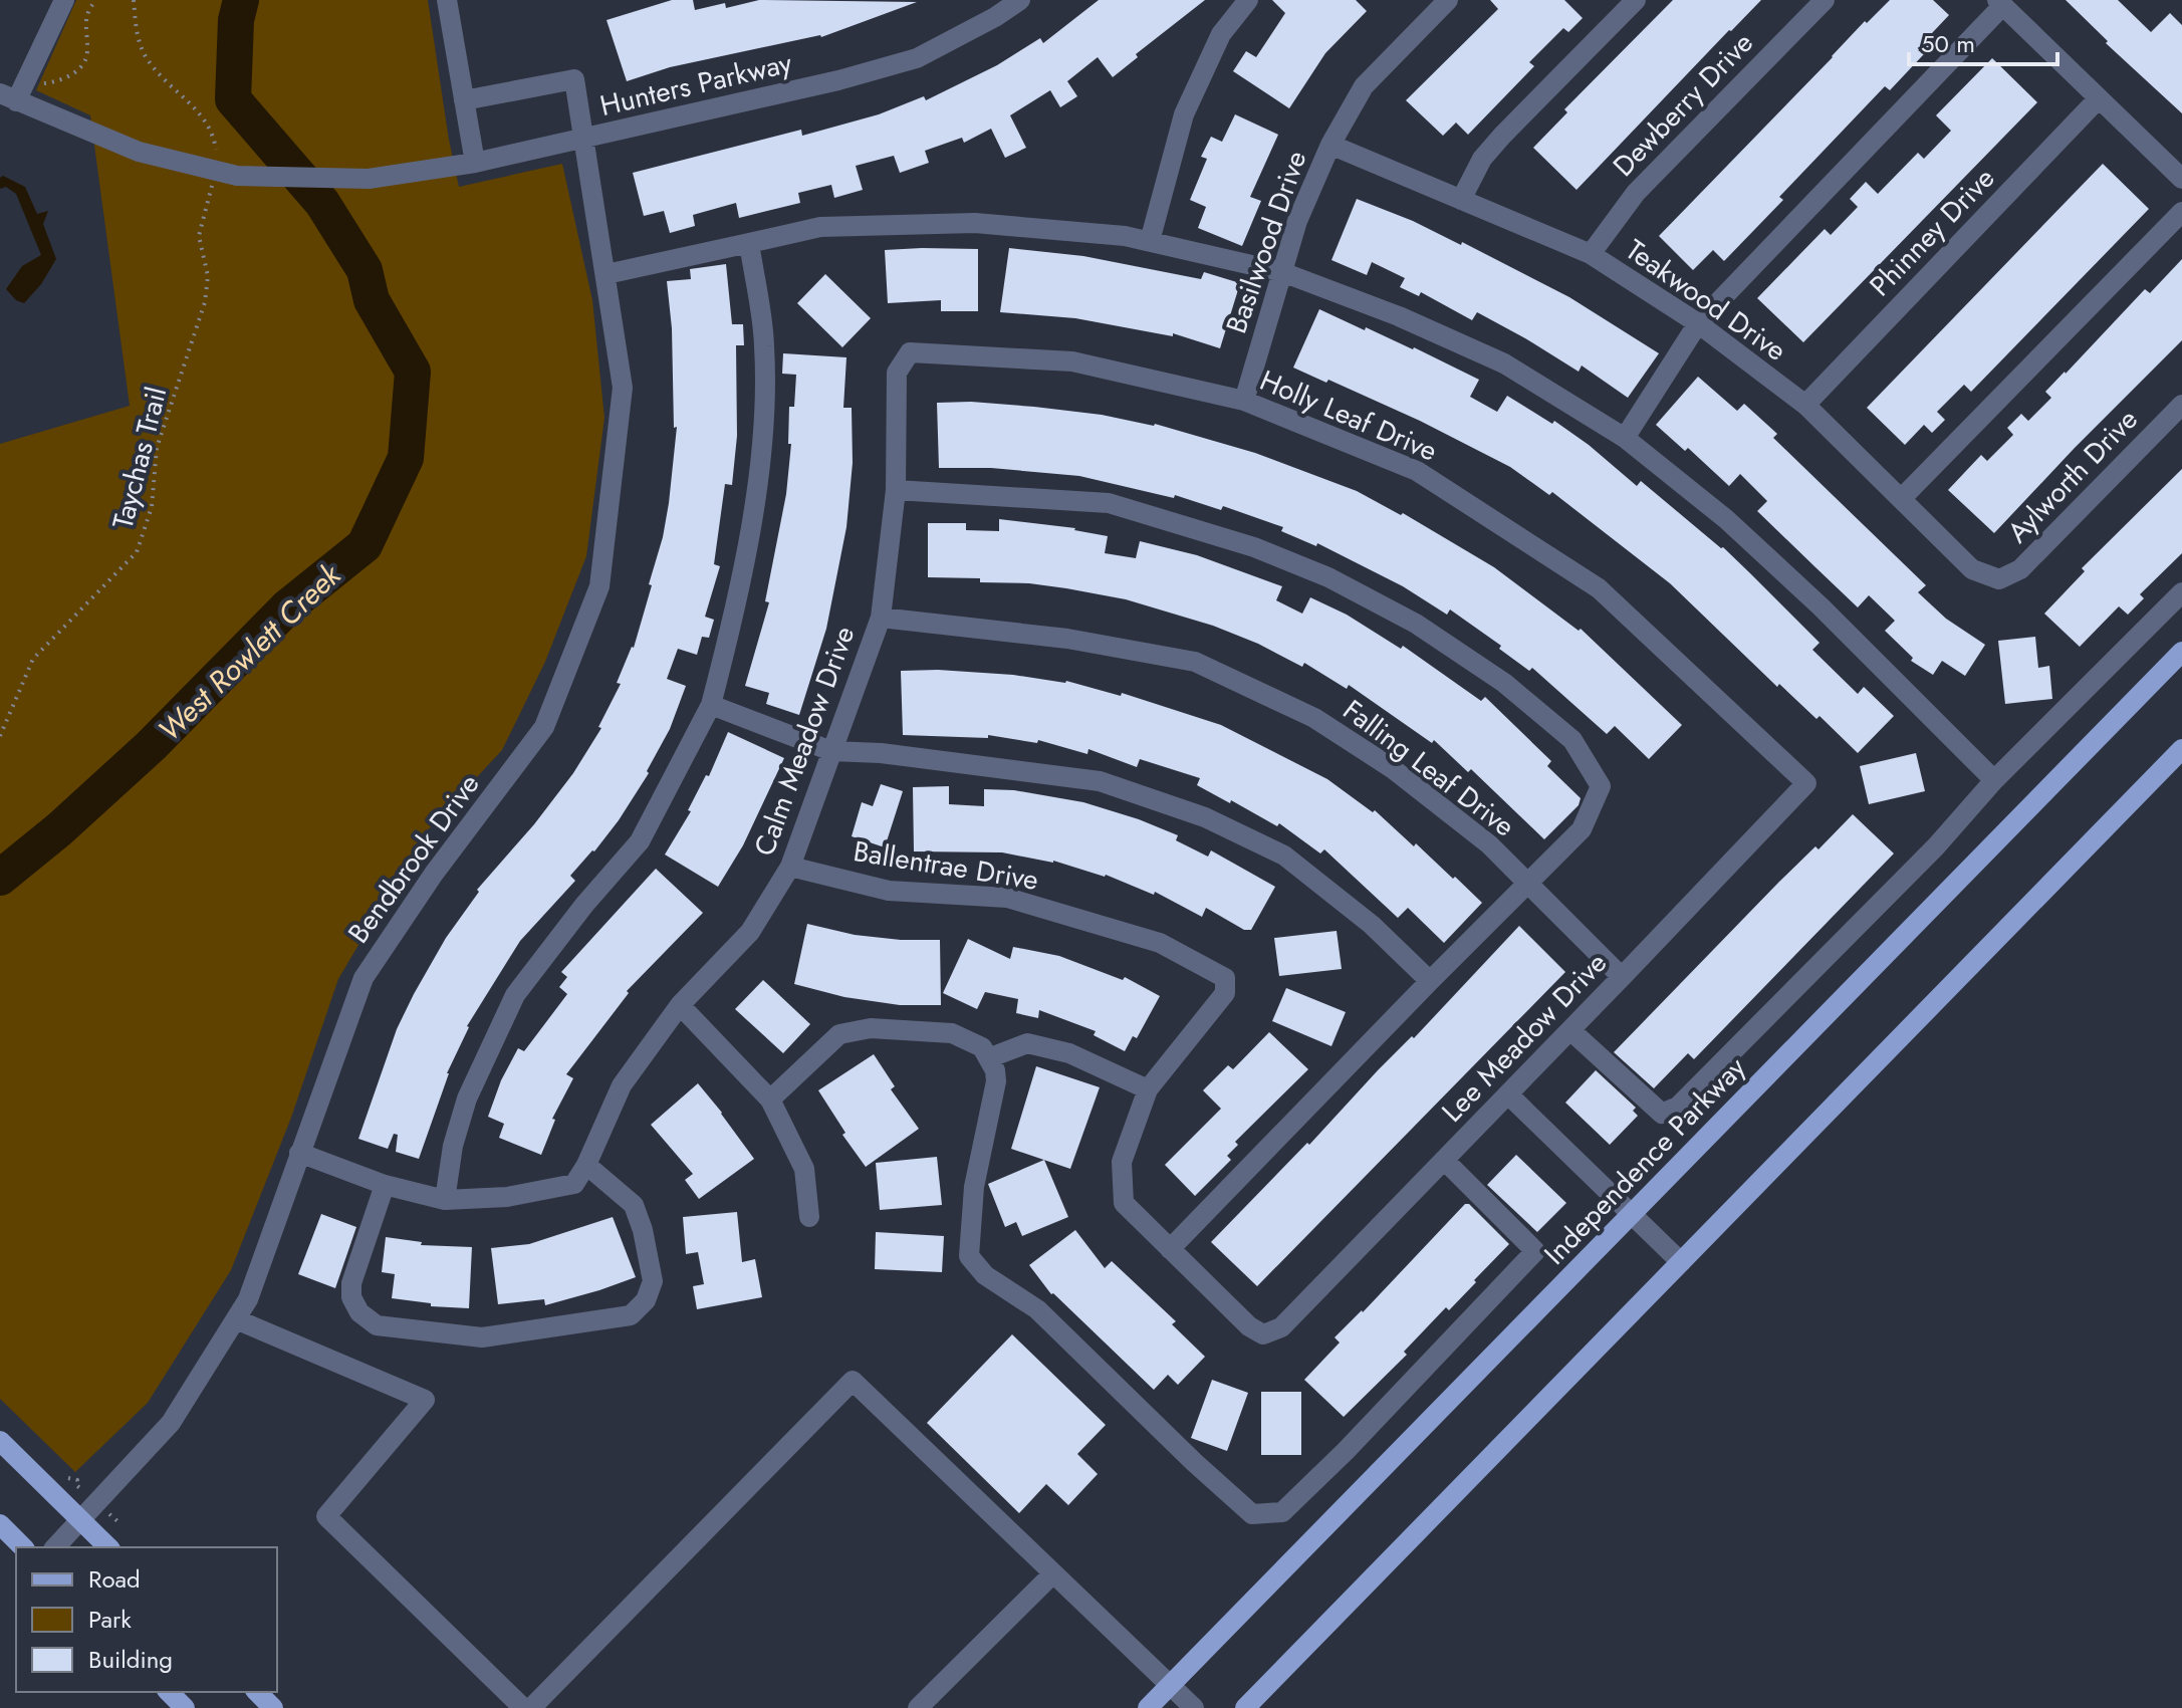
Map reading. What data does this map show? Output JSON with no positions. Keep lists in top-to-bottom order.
{
  "streets": {
    "main road": ["Independence Parkway"],
    "street": [
      "Hunters Parkway",
      "Dewberry Drive",
      "Phinney Drive",
      "Basilwood Drive",
      "Teakwood Drive",
      "Holly Leaf Drive",
      "Aylworth Drive",
      "Calm Meadow Drive",
      "Falling Leaf Drive",
      "Bendbrook Drive",
      "Ballentrae Drive",
      "Lee Meadow Drive"
    ],
    "path": ["Taychas Trail"]
  },
  "crossings": [
    ["Hunters Parkway", "Bendbrook Drive"],
    ["Dewberry Drive", "Teakwood Drive"],
    ["Phinney Drive", "Teakwood Drive"],
    ["Basilwood Drive", "Teakwood Drive"],
    ["Basilwood Drive", "Holly Leaf Drive"],
    ["Teakwood Drive", "Aylworth Drive"],
    ["Holly Leaf Drive", "Calm Meadow Drive"],
    ["Holly Leaf Drive", "Lee Meadow Drive"],
    ["Calm Meadow Drive", "Falling Leaf Drive"],
    ["Calm Meadow Drive", "Ballentrae Drive"],
    ["Falling Leaf Drive", "Lee Meadow Drive"]
  ],
  "water": ["West Rowlett Creek"],
  "legend": ["Road", "Park", "Building"],
  "scale_bar": "50 m"
}
